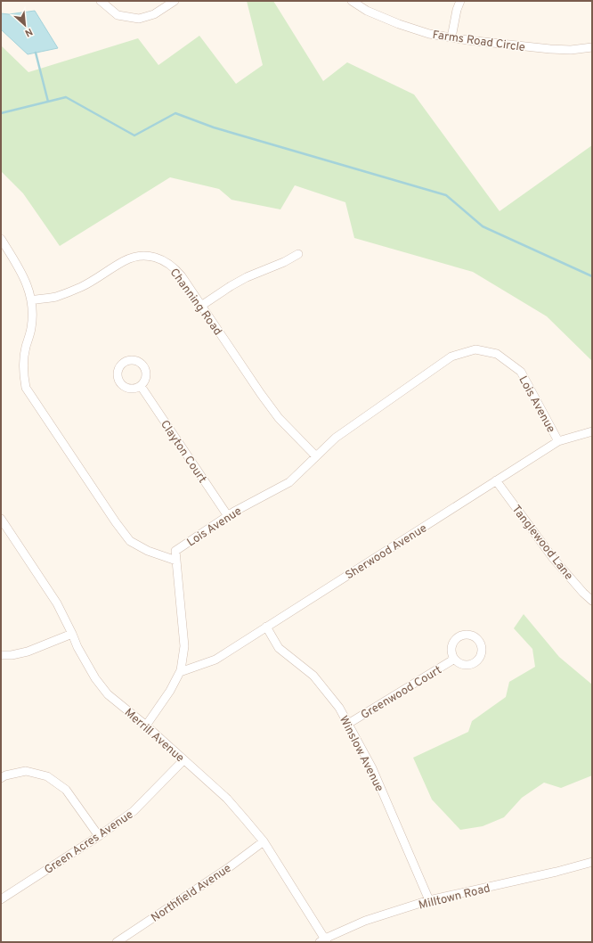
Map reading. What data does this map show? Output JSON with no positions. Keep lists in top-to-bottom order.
{
  "streets": {
    "street": [
      "Farms Road Circle",
      "Channing Road",
      "Lois Avenue",
      "Clayton Court",
      "Tanglewood Lane",
      "Sherwood Avenue",
      "Greenwood Court",
      "Merrill Avenue",
      "Winslow Avenue",
      "Green Acres Avenue",
      "Northfield Avenue",
      "Milltown Road"
    ]
  },
  "crossings": [
    ["Channing Road", "Lois Avenue"],
    ["Lois Avenue", "Clayton Court"],
    ["Lois Avenue", "Sherwood Avenue"],
    ["Tanglewood Lane", "Sherwood Avenue"],
    ["Sherwood Avenue", "Winslow Avenue"],
    ["Greenwood Court", "Winslow Avenue"],
    ["Merrill Avenue", "Green Acres Avenue"],
    ["Merrill Avenue", "Northfield Avenue"],
    ["Merrill Avenue", "Milltown Road"],
    ["Winslow Avenue", "Milltown Road"]
  ],
  "north": "bottom right"
}
